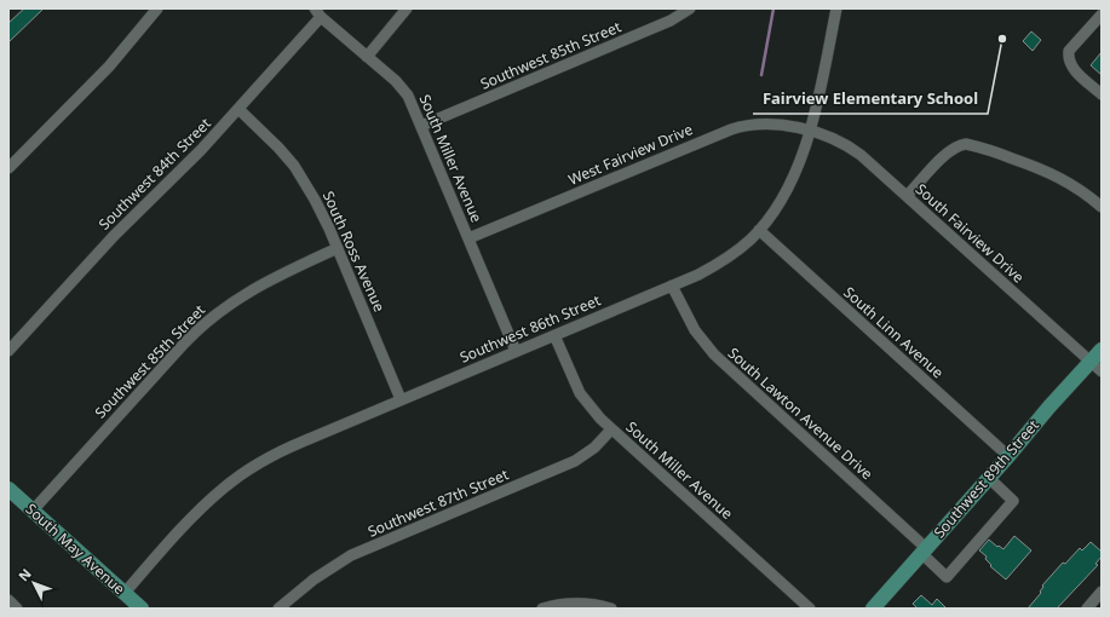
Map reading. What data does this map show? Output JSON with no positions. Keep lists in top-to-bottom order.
{
  "streets": {
    "main road": ["Southwest 89th Street", "South May Avenue"],
    "street": [
      "Southwest 85th Street",
      "West Fairview Drive",
      "South Miller Avenue",
      "Southwest 84th Street",
      "South Fairview Drive",
      "South Ross Avenue",
      "Southwest 86th Street",
      "South Linn Avenue",
      "South Lawton Avenue Drive",
      "Southwest 87th Street"
    ]
  },
  "crossings": [
    ["Southwest 85th Street", "South Miller Avenue"],
    ["Southwest 85th Street", "South Ross Avenue"],
    ["Southwest 85th Street", "South May Avenue"],
    ["West Fairview Drive", "South Miller Avenue"],
    ["West Fairview Drive", "South Fairview Drive"],
    ["West Fairview Drive", "Southwest 86th Street"],
    ["South Miller Avenue", "Southwest 84th Street"],
    ["South Miller Avenue", "Southwest 86th Street"],
    ["South Miller Avenue", "Southwest 87th Street"],
    ["Southwest 84th Street", "South Ross Avenue"],
    ["South Fairview Drive", "Southwest 86th Street"],
    ["South Fairview Drive", "Southwest 89th Street"],
    ["South Ross Avenue", "Southwest 86th Street"],
    ["Southwest 86th Street", "South Linn Avenue"],
    ["Southwest 86th Street", "South Lawton Avenue Drive"],
    ["Southwest 86th Street", "South May Avenue"],
    ["South Linn Avenue", "Southwest 89th Street"],
    ["South Lawton Avenue Drive", "Southwest 89th Street"]
  ],
  "places": ["Fairview Elementary School"],
  "north": "top left"
}
